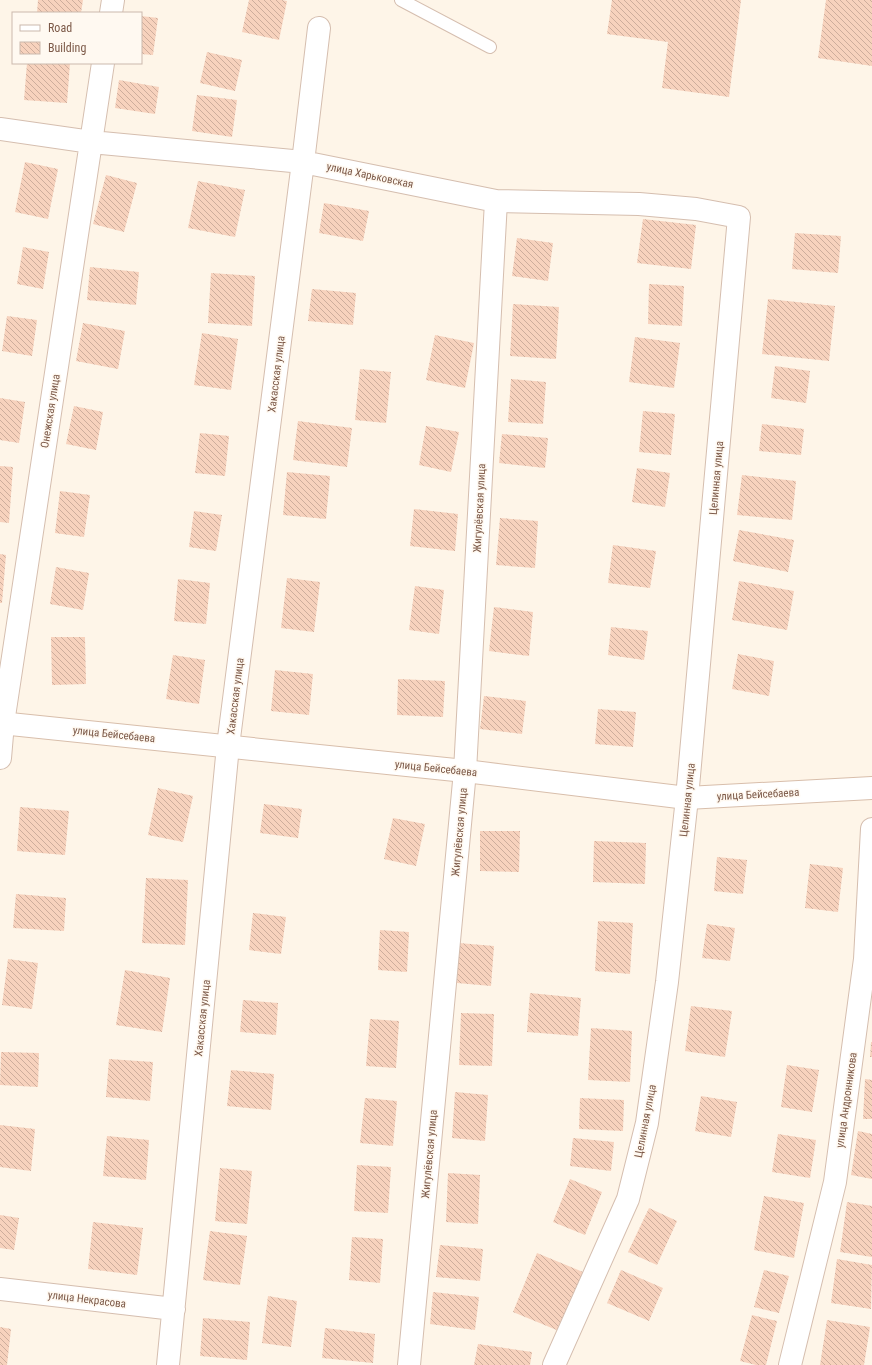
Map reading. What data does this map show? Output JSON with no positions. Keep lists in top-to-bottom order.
{
  "streets": {
    "street": [
      "улица Харьковская",
      "Хакасская улица",
      "Онежская улица",
      "Целинная улица",
      "Жигулёвская улица",
      "улица Бейсебаева",
      "улица Андронникова",
      "улица Некрасова"
    ]
  },
  "crossings": [
    ["улица Харьковская", "Хакасская улица"],
    ["улица Харьковская", "Онежская улица"],
    ["улица Харьковская", "Целинная улица"],
    ["улица Харьковская", "Жигулёвская улица"],
    ["Хакасская улица", "улица Бейсебаева"],
    ["Хакасская улица", "улица Некрасова"],
    ["Онежская улица", "улица Бейсебаева"],
    ["Целинная улица", "улица Бейсебаева"],
    ["Жигулёвская улица", "улица Бейсебаева"]
  ],
  "legend": ["Road", "Building"]
}
